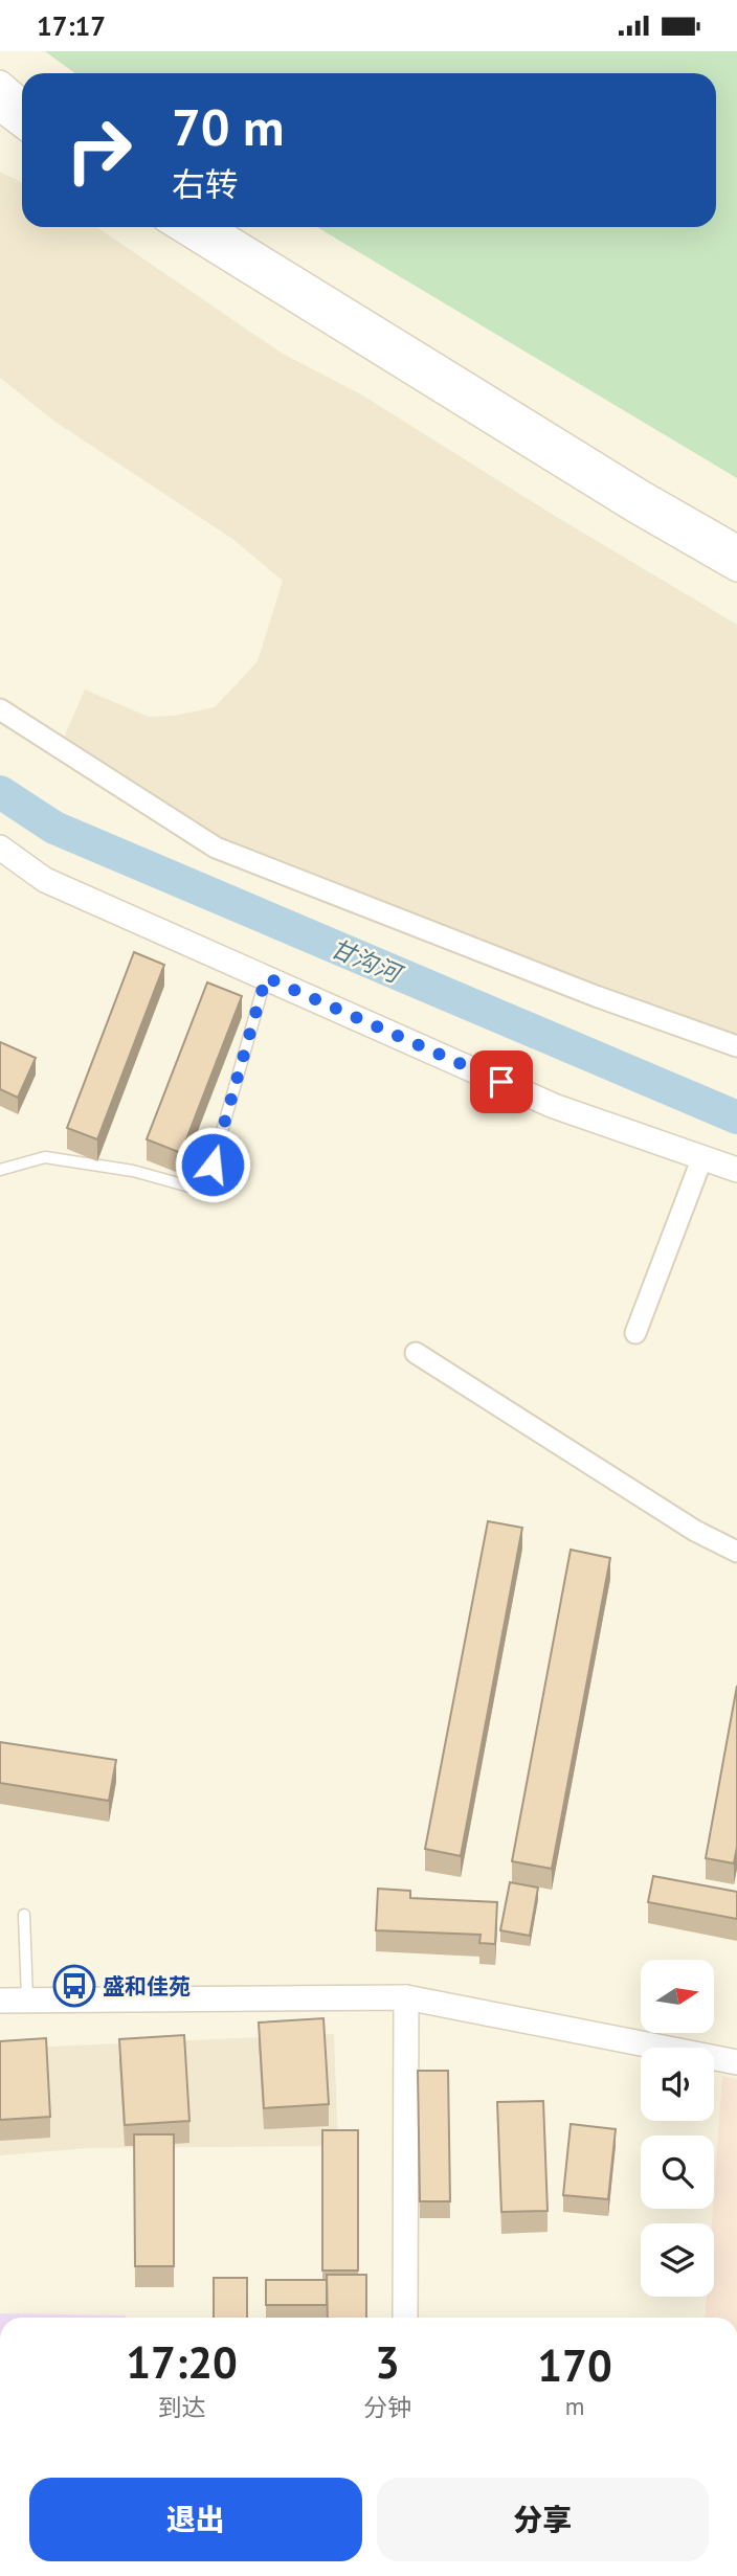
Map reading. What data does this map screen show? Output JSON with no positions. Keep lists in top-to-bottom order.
{
  "water": ["甘沟河"],
  "places": {
    "bus stop": ["盛和佳苑"]
  },
  "north": "right",
  "page": {
    "status": "17:17",
    "turn": ["70 m", "右转"],
    "eta": [
      "17:20",
      "到达",
      "3",
      "分钟",
      "170",
      "m"
    ],
    "buttons": ["退出", "分享"]
  }
}
